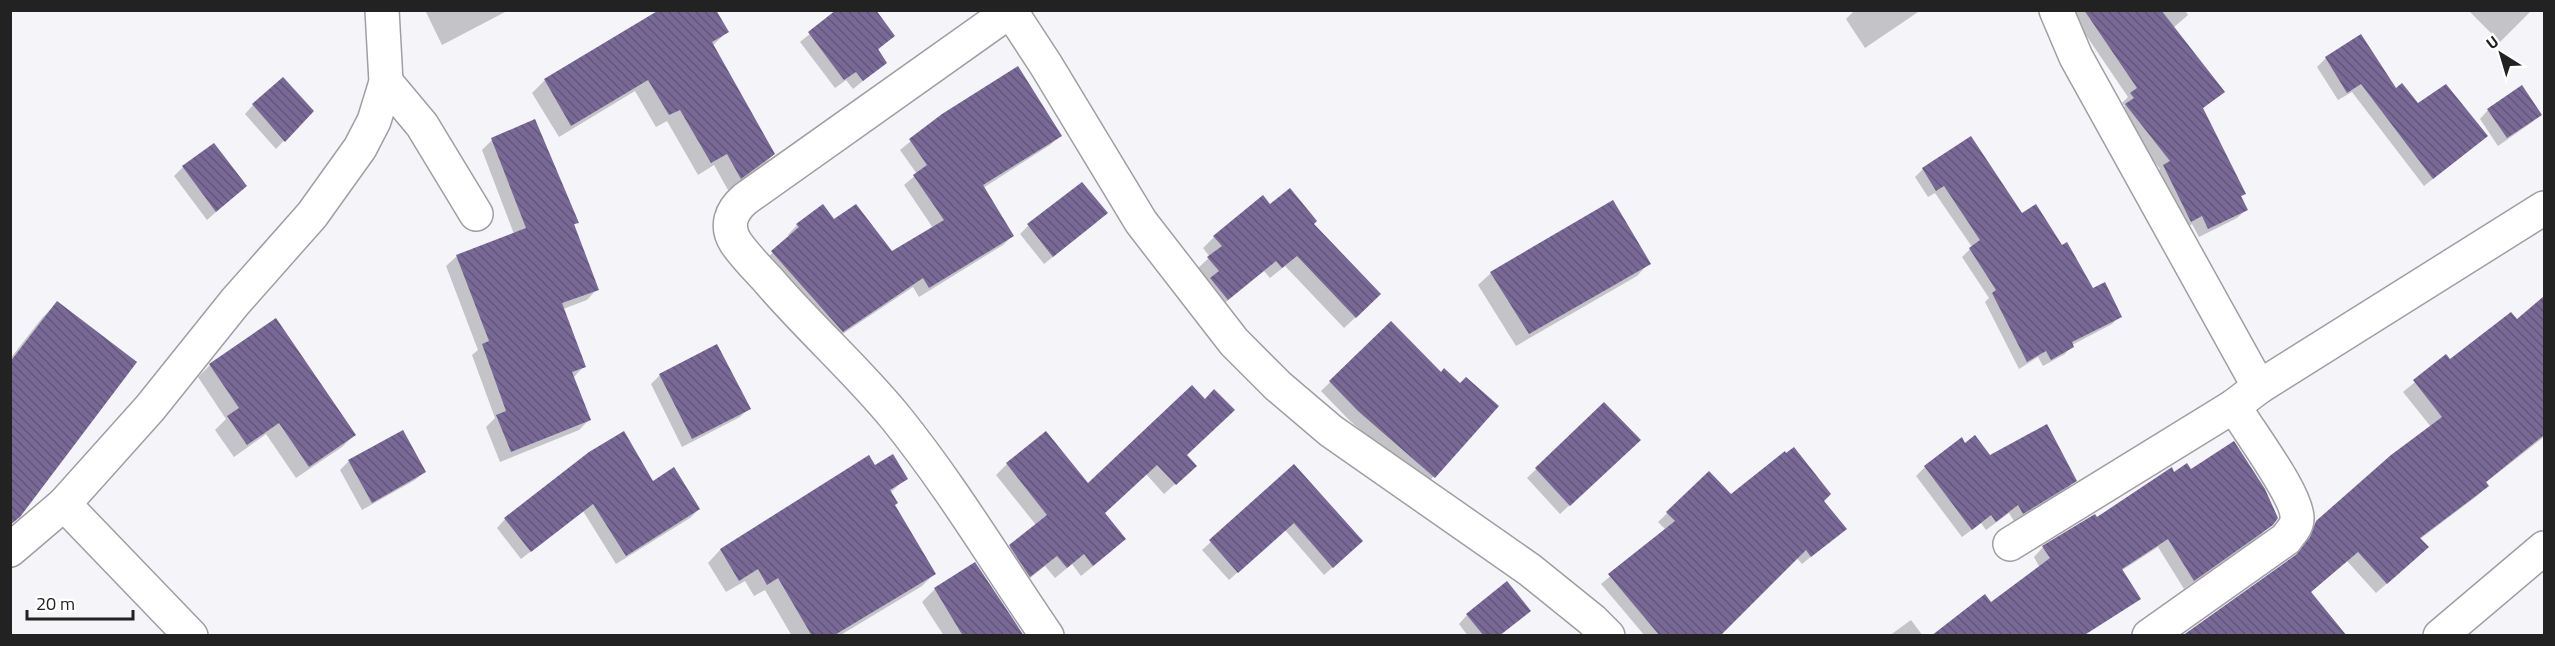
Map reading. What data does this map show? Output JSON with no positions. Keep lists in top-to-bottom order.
{
  "scale_bar": "20 m",
  "north": "top left"
}
